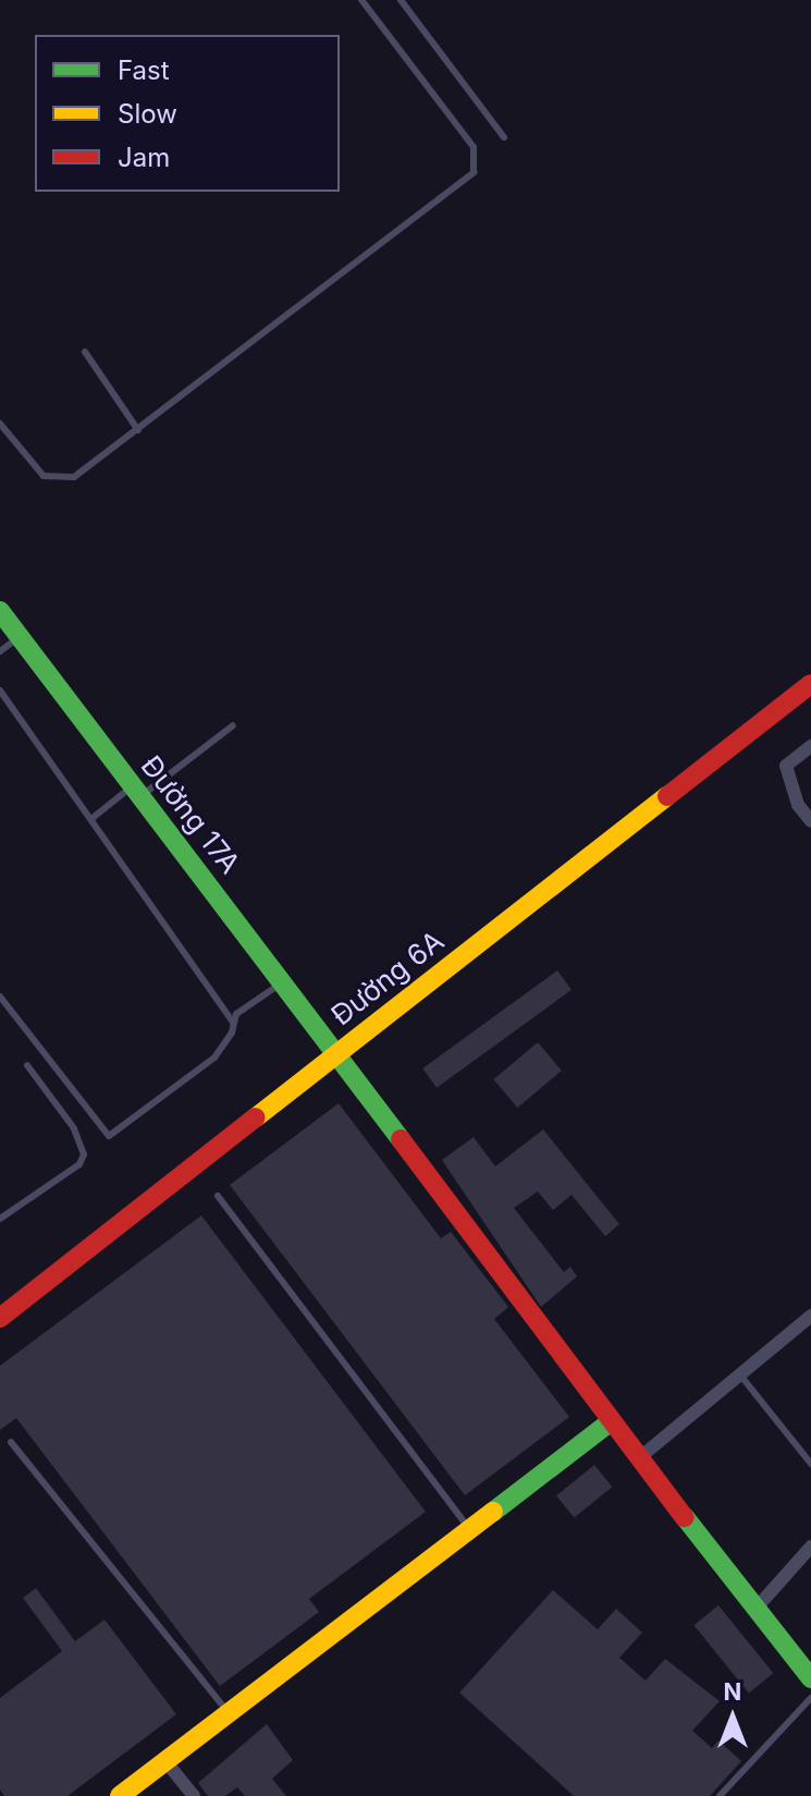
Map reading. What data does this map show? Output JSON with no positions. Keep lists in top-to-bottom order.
{
  "streets": {
    "street": ["Đường 17A", "Đường 6A"]
  },
  "crossings": [
    ["Đường 17A", "Đường 6A"]
  ],
  "legend": ["Fast", "Slow", "Jam"],
  "north": "top"
}
